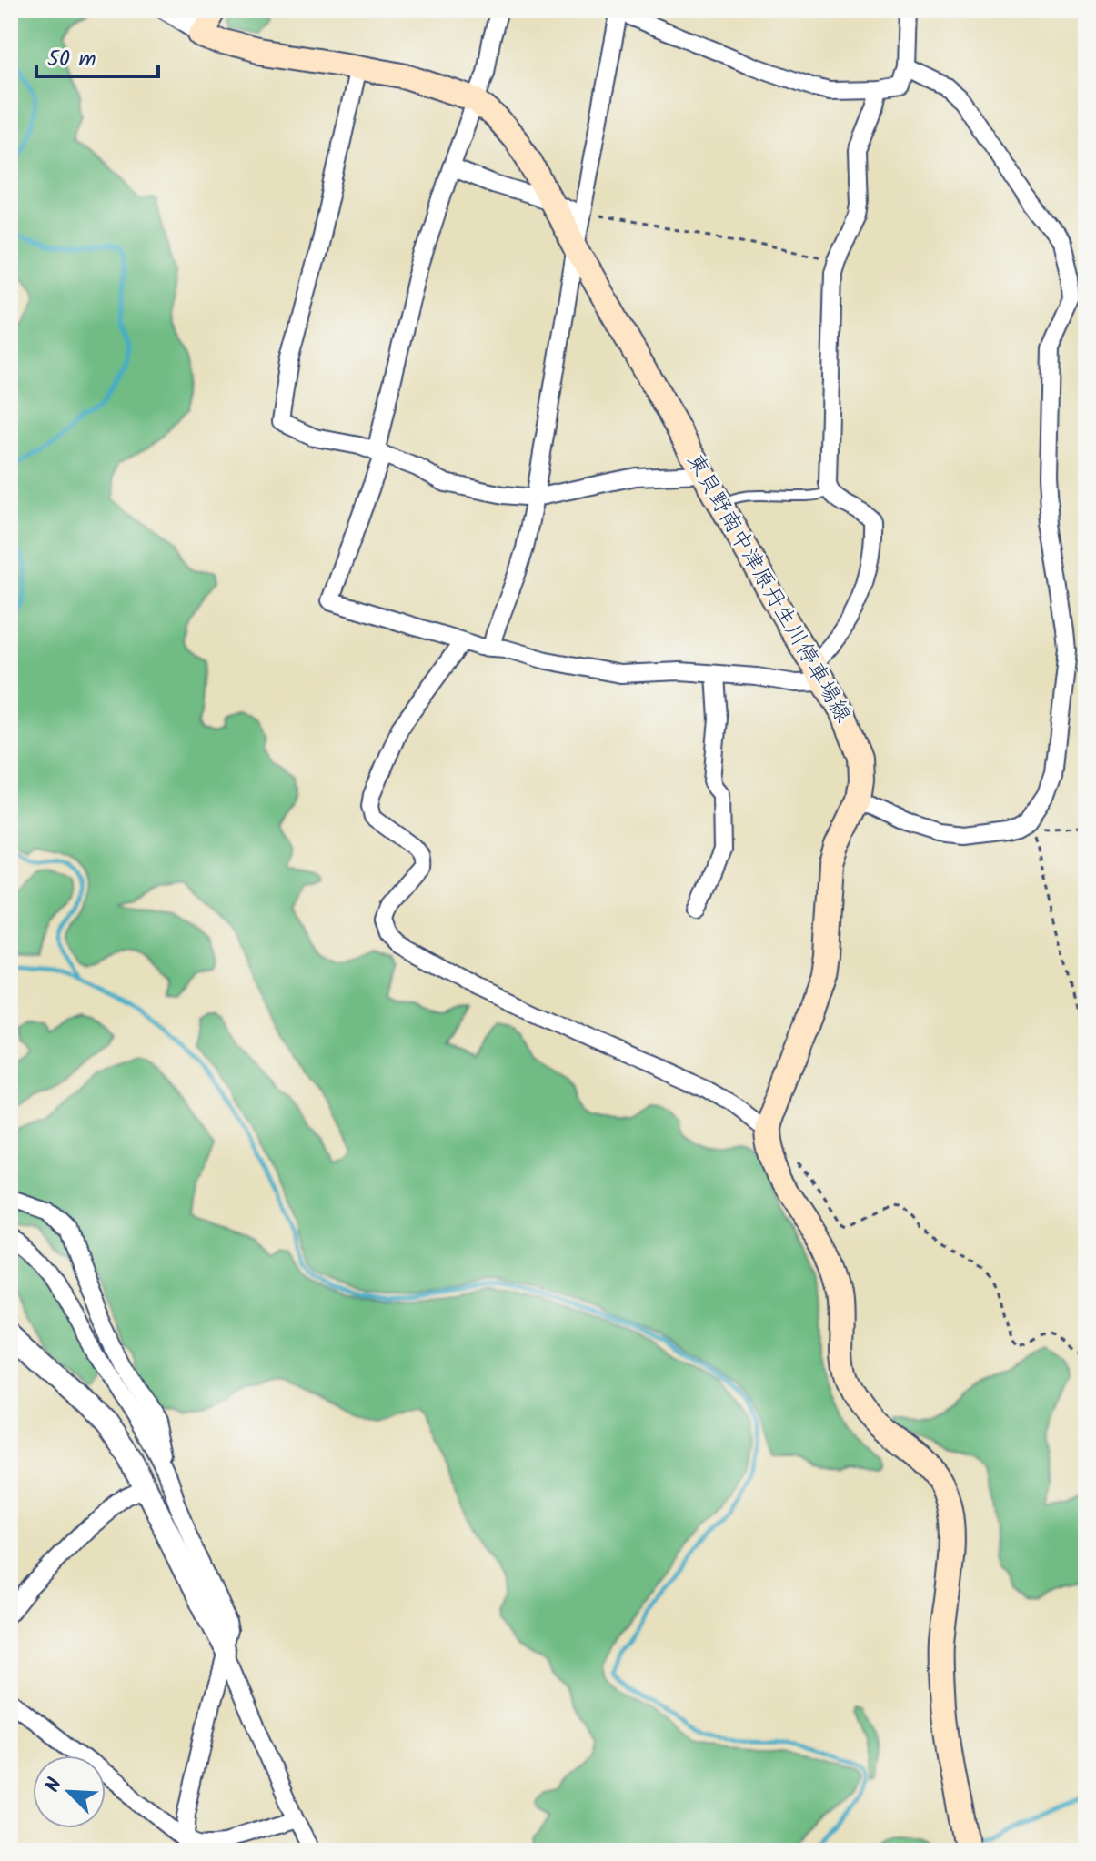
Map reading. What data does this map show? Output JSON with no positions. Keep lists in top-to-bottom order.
{
  "streets": {
    "main road": ["東貝野南中津原丹生川停車場線"]
  },
  "scale_bar": "50 m",
  "north": "top left"
}
